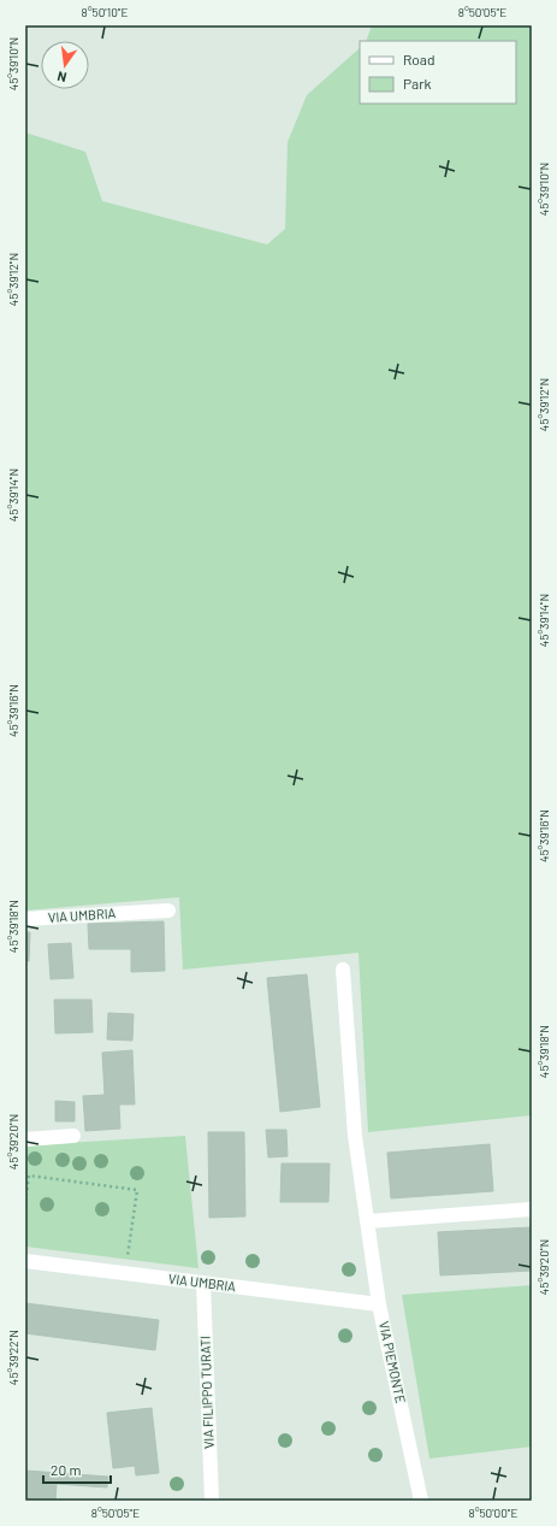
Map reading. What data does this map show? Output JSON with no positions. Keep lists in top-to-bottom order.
{
  "streets": {
    "street": ["VIA UMBRIA", "VIA PIEMONTE", "VIA FILIPPO TURATI"]
  },
  "crossings": [
    ["VIA UMBRIA", "VIA PIEMONTE"],
    ["VIA UMBRIA", "VIA FILIPPO TURATI"]
  ],
  "legend": ["Road", "Park"],
  "scale_bar": "20 m",
  "north": "bottom",
  "coordinates": [
    "8°50'10\"E",
    "8°50'05\"E",
    "45°39'10\"N",
    "45°39'12\"N",
    "45°39'14\"N",
    "45°39'16\"N",
    "45°39'18\"N",
    "45°39'20\"N",
    "45°39'22\"N",
    "8°50'00\"E"
  ]
}
